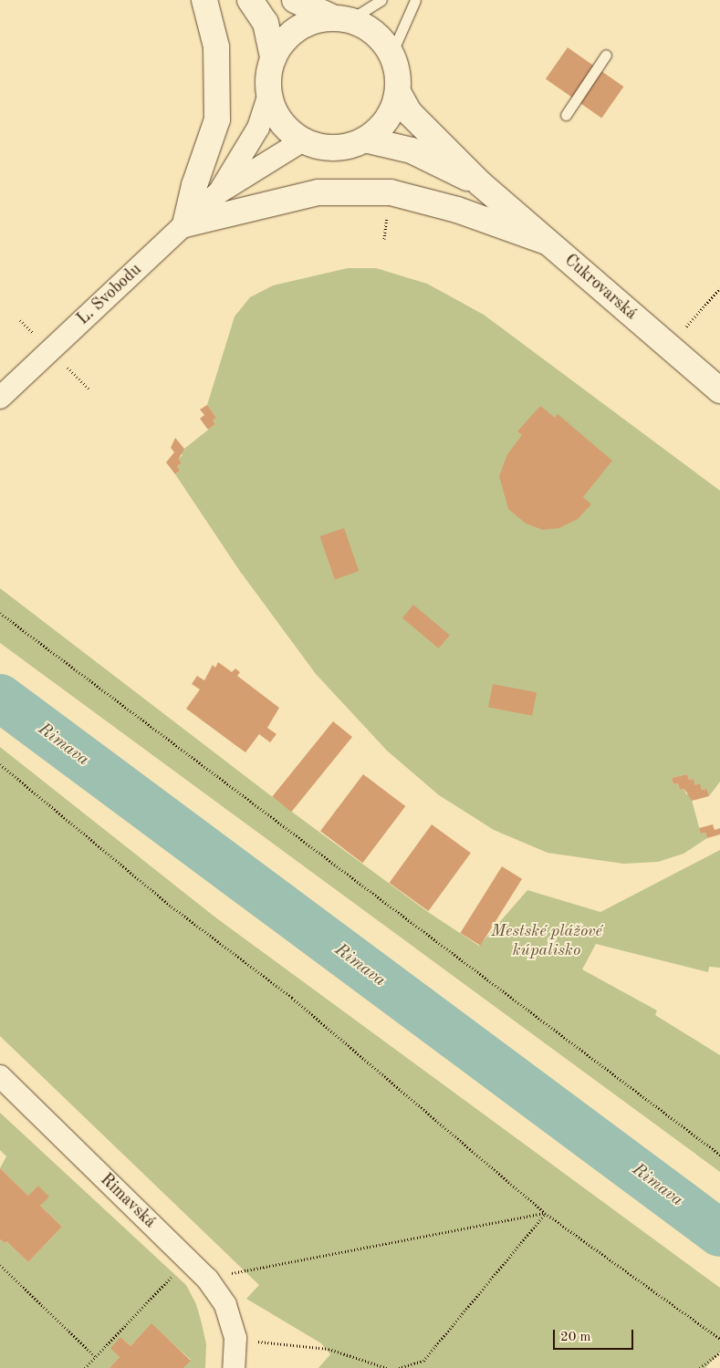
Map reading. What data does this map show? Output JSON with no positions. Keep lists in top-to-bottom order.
{
  "streets": {
    "main road": ["Cukrovarská"],
    "street": ["L. Svobodu", "Rimavská"]
  },
  "water": ["Rimava"],
  "parks": ["Mestské plážové kúpalisko"],
  "scale_bar": "20 m"
}
